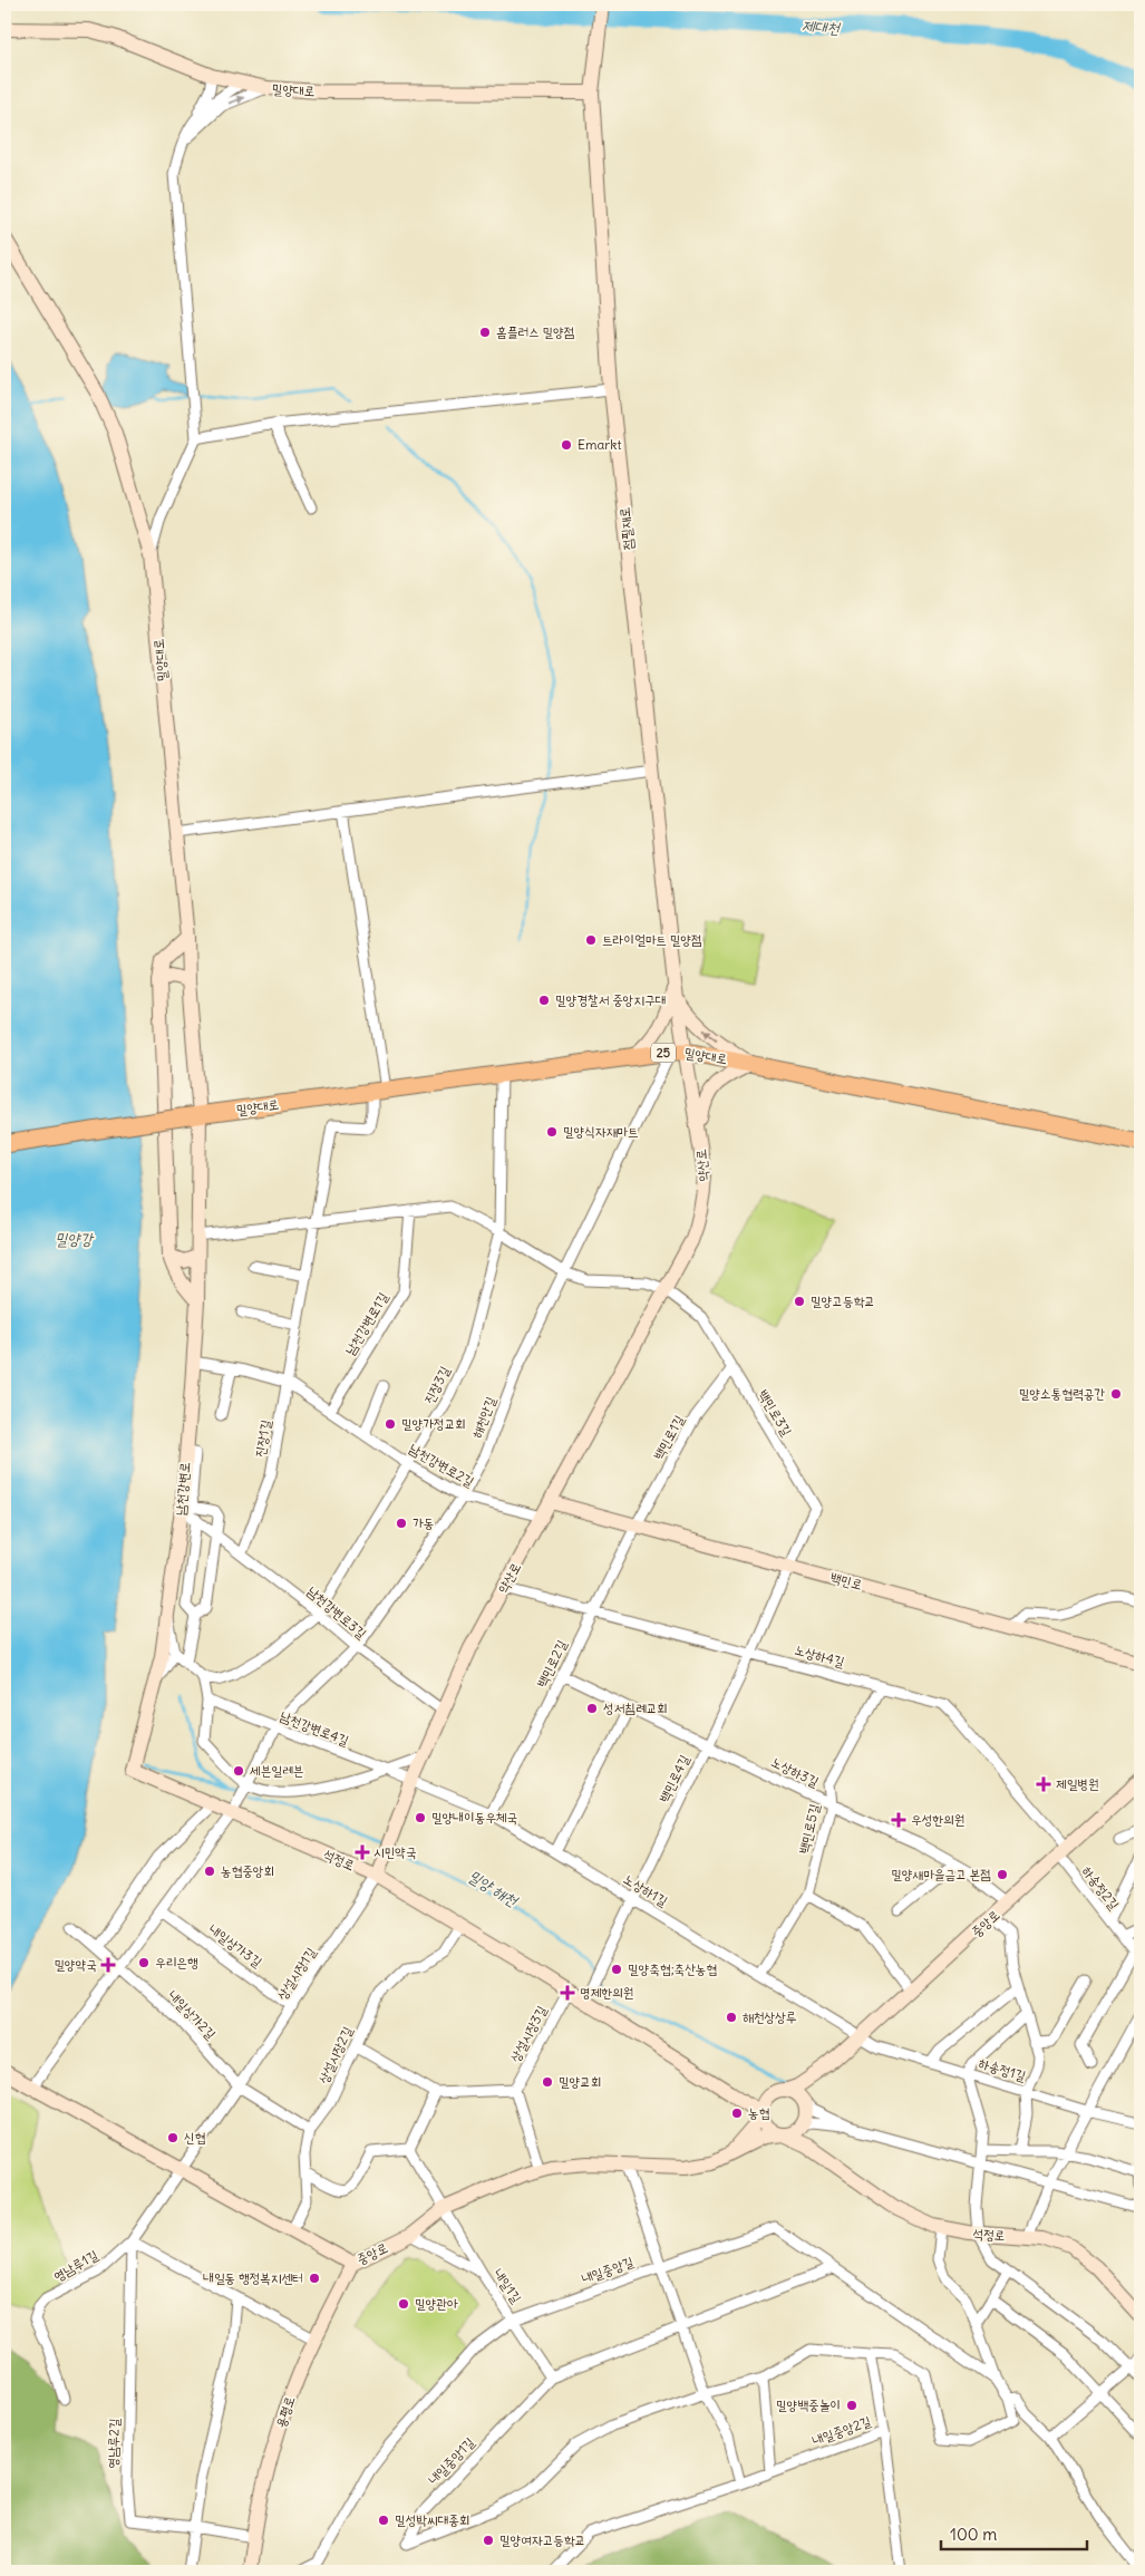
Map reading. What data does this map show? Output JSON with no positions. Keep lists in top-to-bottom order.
{
  "streets": {
    "main road": ["밀양대로", "25"],
    "street": [
      "점필재로",
      "약산로",
      "남천강변로1길",
      "진장3길",
      "백민로3길",
      "해천안길",
      "백민로1길",
      "진장1길",
      "남천강변로2길",
      "남천강변로",
      "백민로",
      "남천강변로3길",
      "노상하4길",
      "백민로2길",
      "남천강변로4길",
      "노상하3길",
      "백민로4길",
      "백민로5길",
      "석정로",
      "하송정2길",
      "노상하1길",
      "중앙로",
      "내일상가3길",
      "상설시장1길",
      "내일상가2길",
      "상설시장3길",
      "상설시장2길",
      "하송정1길",
      "영남루1길",
      "내일중앙길",
      "내일1길",
      "용평로",
      "내일중앙2길",
      "영남루2길",
      "내일중앙1길"
    ]
  },
  "crossings": [
    ["밀양대로", "점필재로"],
    ["밀양대로", "약산로"],
    ["밀양대로", "진장3길"],
    ["밀양대로", "해천안길"],
    ["밀양대로", "진장1길"],
    ["밀양대로", "남천강변로"],
    ["점필재로", "약산로"],
    ["점필재로", "해천안길"],
    ["약산로", "백민로3길"],
    ["약산로", "해천안길"],
    ["약산로", "남천강변로2길"],
    ["약산로", "백민로"],
    ["약산로", "남천강변로3길"],
    ["약산로", "노상하4길"],
    ["약산로", "남천강변로4길"],
    ["약산로", "석정로"],
    ["약산로", "노상하1길"],
    ["약산로", "상설시장1길"],
    ["남천강변로1길", "남천강변로2길"],
    ["진장3길", "남천강변로2길"],
    ["진장3길", "남천강변로3길"],
    ["백민로3길", "백민로1길"],
    ["백민로3길", "백민로"],
    ["백민로3길", "백민로4길"],
    ["해천안길", "남천강변로2길"],
    ["해천안길", "남천강변로"],
    ["해천안길", "남천강변로3길"],
    ["해천안길", "남천강변로4길"],
    ["해천안길", "석정로"],
    ["백민로1길", "백민로"],
    ["백민로1길", "백민로2길"],
    ["진장1길", "남천강변로2길"],
    ["진장1길", "남천강변로3길"],
    ["남천강변로2길", "남천강변로"],
    ["남천강변로", "남천강변로3길"],
    ["남천강변로", "석정로"],
    ["백민로", "백민로2길"],
    ["백민로", "백민로4길"],
    ["노상하4길", "백민로2길"],
    ["노상하4길", "백민로4길"],
    ["노상하4길", "백민로5길"],
    ["노상하4길", "하송정2길"],
    ["노상하4길", "중앙로"],
    ["백민로2길", "노상하3길"],
    ["백민로2길", "노상하1길"],
    ["남천강변로4길", "노상하1길"],
    ["노상하3길", "백민로4길"],
    ["노상하3길", "백민로5길"],
    ["노상하3길", "중앙로"],
    ["백민로4길", "석정로"],
    ["백민로4길", "노상하1길"],
    ["백민로5길", "노상하1길"],
    ["석정로", "중앙로"],
    ["석정로", "상설시장1길"],
    ["석정로", "상설시장3길"],
    ["석정로", "상설시장2길"],
    ["하송정2길", "중앙로"],
    ["노상하1길", "중앙로"],
    ["노상하1길", "하송정1길"],
    ["중앙로", "상설시장1길"],
    ["중앙로", "상설시장2길"],
    ["중앙로", "하송정1길"],
    ["중앙로", "영남루1길"],
    ["중앙로", "내일1길"],
    ["중앙로", "용평로"],
    ["내일상가3길", "상설시장1길"],
    ["상설시장1길", "내일상가2길"],
    ["상설시장1길", "영남루1길"],
    ["영남루1길", "영남루2길"],
    ["내일중앙길", "내일1길"],
    ["내일중앙길", "내일중앙1길"],
    ["내일1길", "내일중앙1길"],
    ["용평로", "영남루2길"]
  ],
  "water": ["제대천", "밀양강", "밀양 해천"],
  "places": {
    "other": [
      "홈플러스 밀양점",
      "Emarkt",
      "트라이얼마트 밀양점",
      "밀양경찰서 중앙지구대",
      "밀양식자재마트",
      "밀양고등학교",
      "밀양소통협력공간",
      "밀양가정교회",
      "가동",
      "성서침례교회",
      "세븐일레븐",
      "밀양내이동우체국",
      "농협중앙회",
      "밀양새마을금고 본점",
      "우리은행",
      "밀양축협;축산농협",
      "해천상상루",
      "밀양교회",
      "농협",
      "신협",
      "내일동 행정복지센터",
      "밀양관아",
      "밀양백중놀이",
      "밀성박씨대종회",
      "밀양여자고등학교"
    ],
    "health": [
      "제일병원",
      "우성한의원",
      "시민약국",
      "밀양약국",
      "명제한의원"
    ]
  },
  "scale_bar": "100 m"
}
